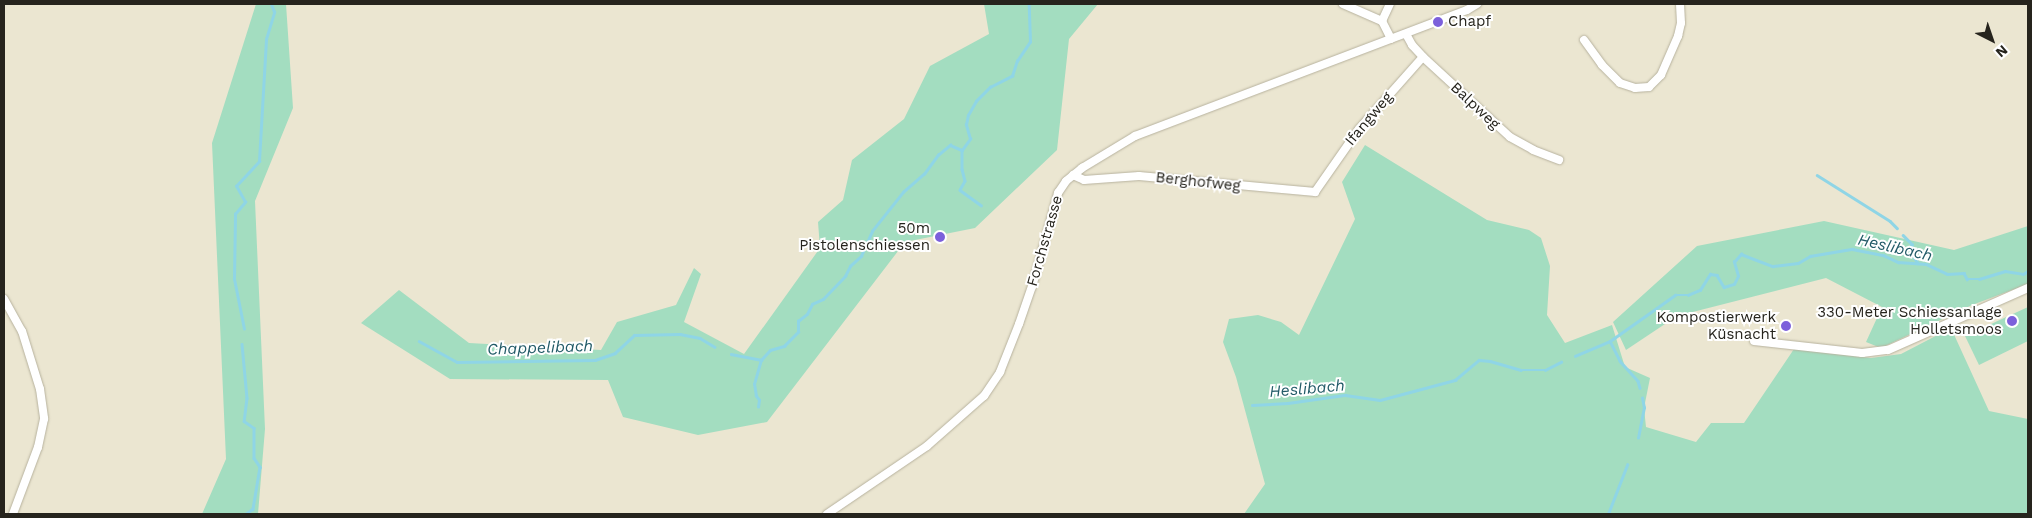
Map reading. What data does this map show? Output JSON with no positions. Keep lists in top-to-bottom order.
{
  "streets": {
    "street": [
      "Balpweg",
      "Ifangweg",
      "Berghofweg",
      "Forchstrasse"
    ]
  },
  "crossings": [
    ["Balpweg", "Ifangweg"],
    ["Balpweg", "Forchstrasse"],
    ["Ifangweg", "Berghofweg"],
    ["Berghofweg", "Forchstrasse"]
  ],
  "water": ["Heslibach", "Chappelibach"],
  "places": [
    "Chapf",
    "50m Pistolenschiessen",
    "330-Meter Schiessanlage Holletsmoos",
    "Kompostierwerk Küsnacht"
  ],
  "north": "bottom right"
}
